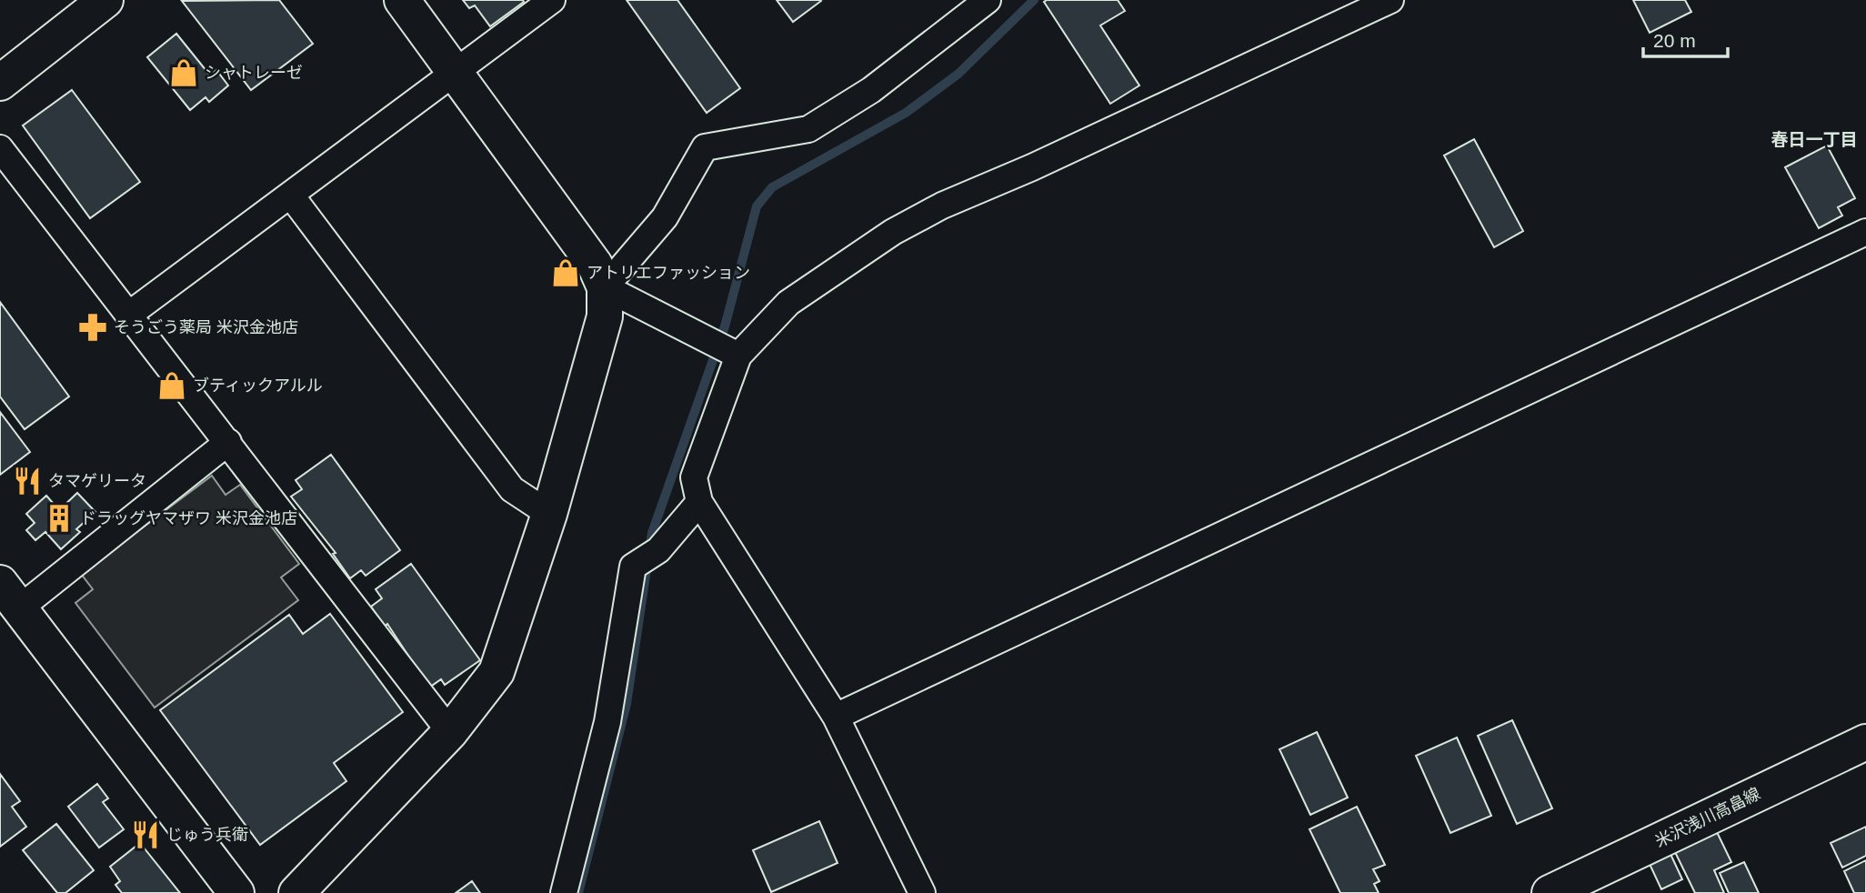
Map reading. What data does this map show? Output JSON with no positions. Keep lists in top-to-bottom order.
{
  "streets": {
    "street": ["米沢浅川高畠線"]
  },
  "districts": ["春日一丁目"],
  "places": {
    "shop": ["シャトレーゼ", "アトリエファッション", "ブティックアルル"],
    "pharmacy": ["そうごう薬局 米沢金池店"],
    "restaurant": ["タマゲリータ", "じゅう兵衛"],
    "building": ["ドラッグヤマザワ 米沢金池店"]
  },
  "scale_bar": "20 m"
}
